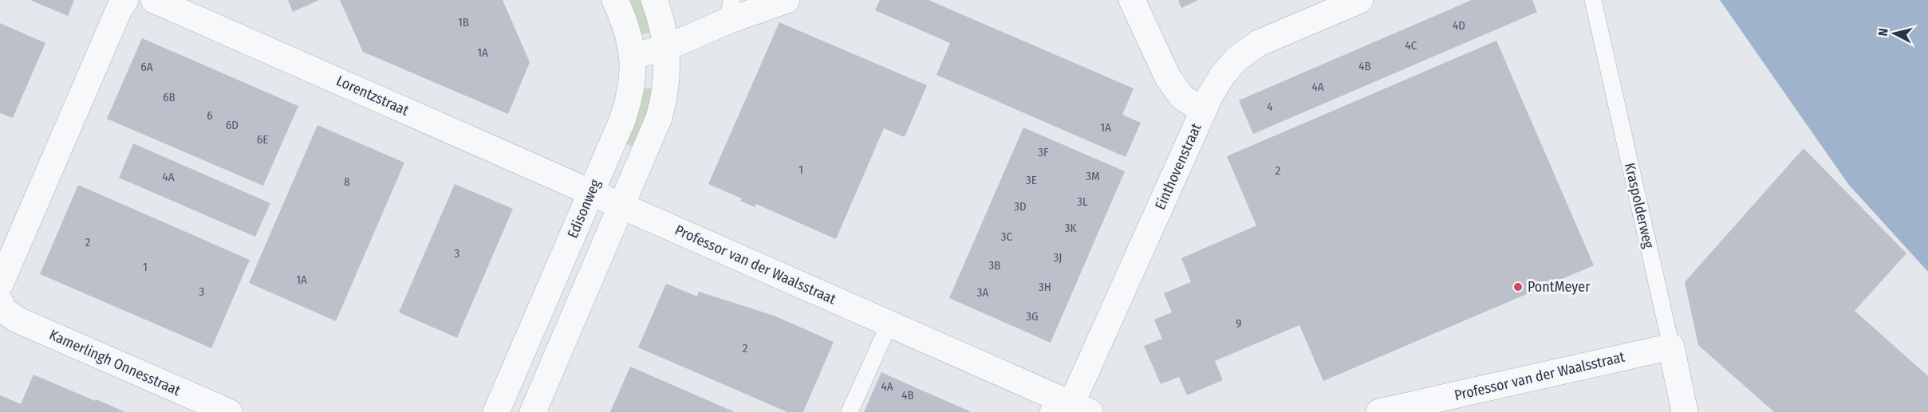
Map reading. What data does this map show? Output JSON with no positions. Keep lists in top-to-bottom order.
{
  "streets": {
    "street": [
      "Lorentzstraat",
      "Einthovenstraat",
      "Kraspolderweg",
      "Edisonweg",
      "Professor van der Waalsstraat",
      "Kamerlingh Onnesstraat"
    ]
  },
  "crossings": [
    ["Lorentzstraat", "Edisonweg"],
    ["Lorentzstraat", "Professor van der Waalsstraat"],
    ["Einthovenstraat", "Professor van der Waalsstraat"],
    ["Kraspolderweg", "Professor van der Waalsstraat"]
  ],
  "places": ["PontMeyer"],
  "house_numbers": [
    "1B",
    "4D",
    "4C",
    "1A",
    "4B",
    "6A",
    "4A",
    "6B",
    "4",
    "6",
    "6D",
    "1A",
    "6E",
    "3F",
    "1",
    "2",
    "3M",
    "4A",
    "3E",
    "8",
    "3L",
    "3D",
    "3K",
    "3C",
    "2",
    "3",
    "3J",
    "3B",
    "1",
    "1A",
    "3H",
    "3",
    "3A",
    "3G",
    "9",
    "2",
    "4A",
    "4B"
  ],
  "north": "left"
}
